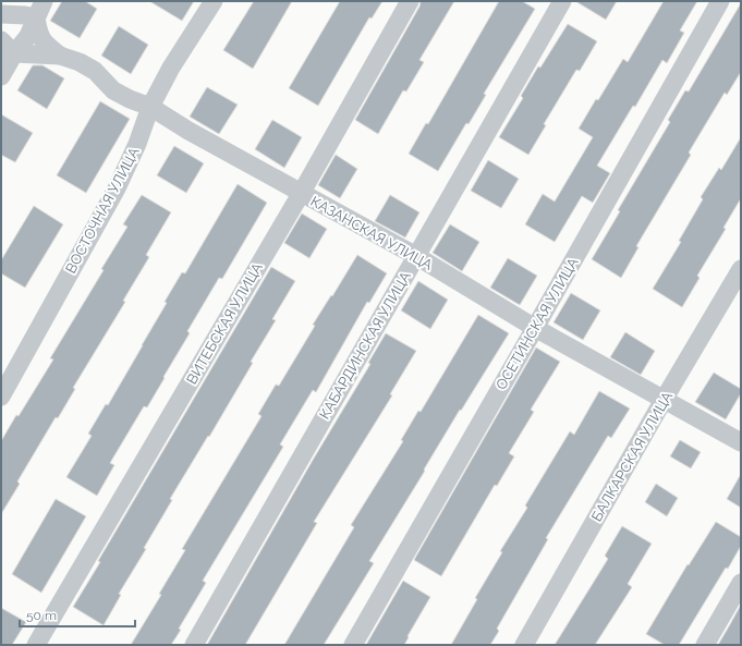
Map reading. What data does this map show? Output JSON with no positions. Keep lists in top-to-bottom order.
{
  "streets": {
    "street": [
      "ВОСТОЧНАЯ УЛИЦА",
      "КАЗАНСКАЯ УЛИЦА",
      "ВИТЕБСКАЯ УЛИЦА",
      "ОСЕТИНСКАЯ УЛИЦА",
      "КАБАРДИНСКАЯ УЛИЦА",
      "БАЛКАРСКАЯ УЛИЦА"
    ]
  },
  "crossings": [
    ["ВОСТОЧНАЯ УЛИЦА", "КАЗАНСКАЯ УЛИЦА"],
    ["КАЗАНСКАЯ УЛИЦА", "ВИТЕБСКАЯ УЛИЦА"],
    ["КАЗАНСКАЯ УЛИЦА", "ОСЕТИНСКАЯ УЛИЦА"],
    ["КАЗАНСКАЯ УЛИЦА", "КАБАРДИНСКАЯ УЛИЦА"],
    ["КАЗАНСКАЯ УЛИЦА", "БАЛКАРСКАЯ УЛИЦА"]
  ],
  "scale_bar": "50 m"
}
